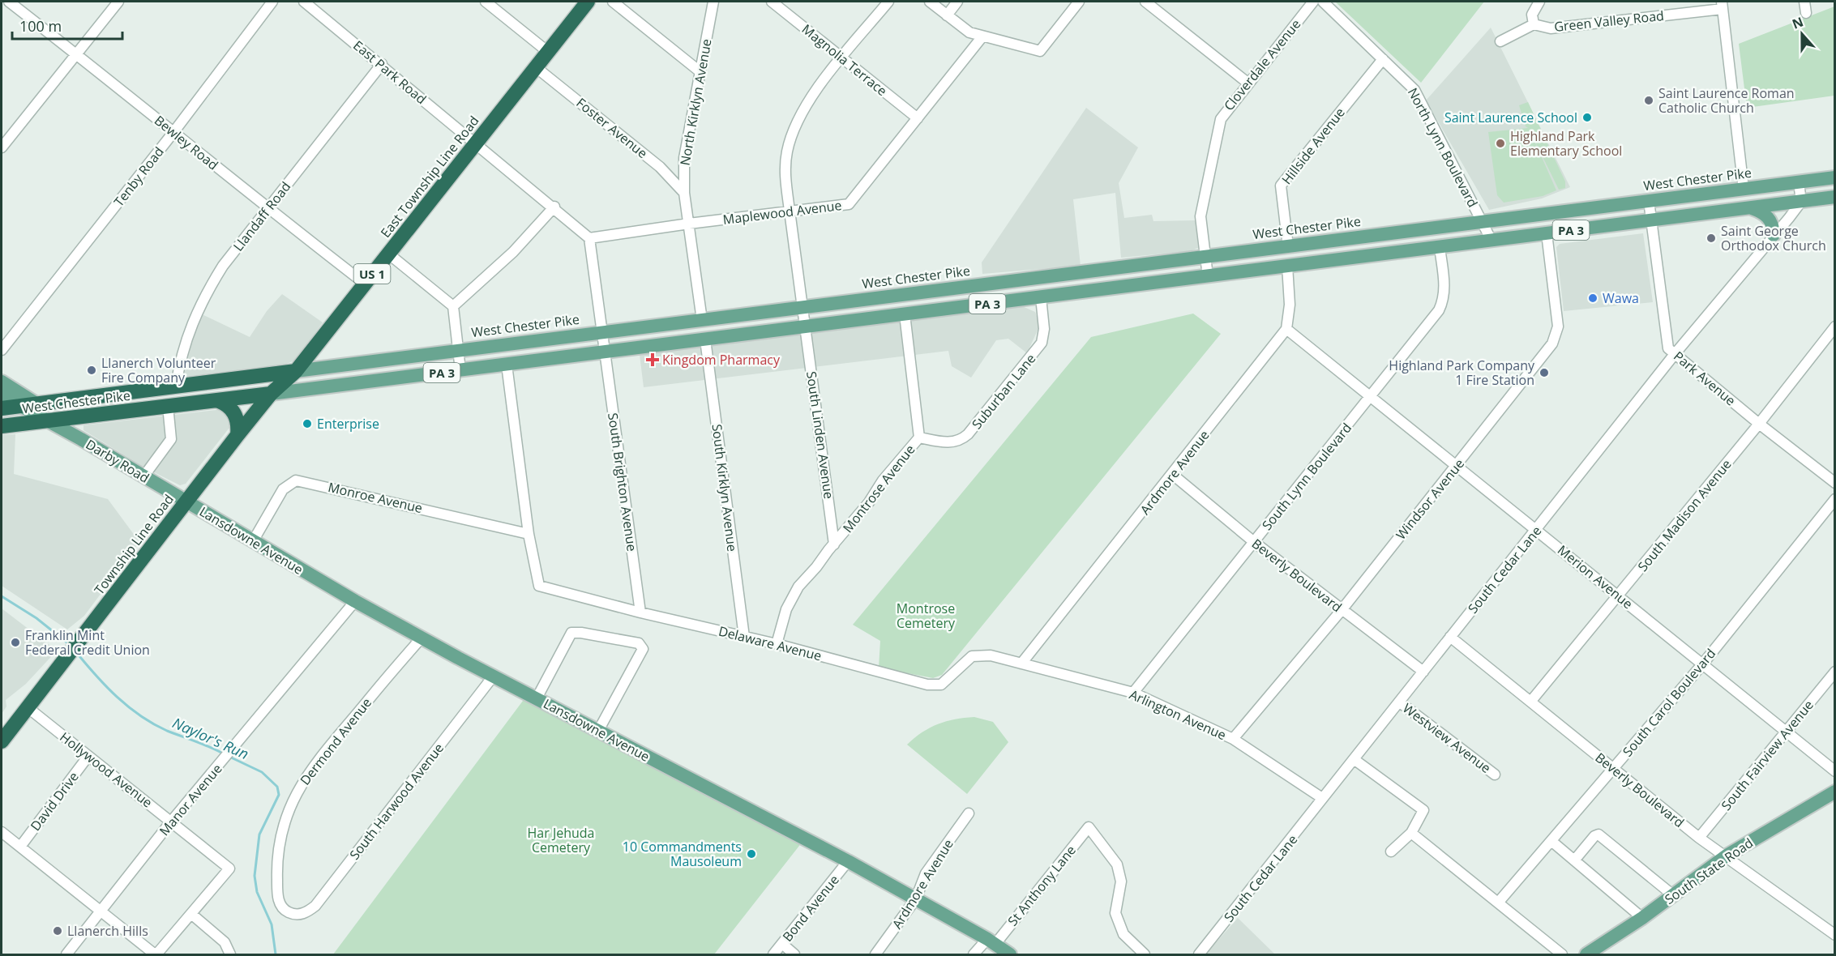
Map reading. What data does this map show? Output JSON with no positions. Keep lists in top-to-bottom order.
{
  "streets": {
    "highway": [
      "East Township Line Road",
      "West Chester Pike",
      "PA 3",
      "US 1",
      "Township Line Road"
    ],
    "main road": ["Darby Road", "Lansdowne Avenue", "South State Road"],
    "street": [
      "Green Valley Road",
      "Magnolia Terrace",
      "Cloverdale Avenue",
      "East Park Road",
      "North Kirklyn Avenue",
      "Foster Avenue",
      "Bewley Road",
      "Hillside Avenue",
      "North Lynn Boulevard",
      "Tenby Road",
      "Maplewood Avenue",
      "Llandaff Road",
      "Park Avenue",
      "Suburban Lane",
      "South Linden Avenue",
      "Ardmore Avenue",
      "South Lynn Boulevard",
      "South Brighton Avenue",
      "South Kirklyn Avenue",
      "Montrose Avenue",
      "Monroe Avenue",
      "Windsor Avenue",
      "South Madison Avenue",
      "South Cedar Lane",
      "Beverly Boulevard",
      "Merion Avenue",
      "Delaware Avenue",
      "South Carol Boulevard",
      "Arlington Avenue",
      "Westview Avenue",
      "Dermond Avenue",
      "South Fairview Avenue",
      "Hollywood Avenue",
      "Manor Avenue",
      "David Drive",
      "South Harwood Avenue",
      "St Anthony Lane",
      "Bond Avenue"
    ]
  },
  "crossings": [
    ["Magnolia Terrace", "Maplewood Avenue"],
    ["Magnolia Terrace", "South Linden Avenue"],
    ["Cloverdale Avenue", "West Chester Pike"],
    ["East Park Road", "East Township Line Road"],
    ["East Park Road", "Maplewood Avenue"],
    ["East Park Road", "Llandaff Road"],
    ["East Park Road", "South Brighton Avenue"],
    ["North Kirklyn Avenue", "Foster Avenue"],
    ["North Kirklyn Avenue", "West Chester Pike"],
    ["North Kirklyn Avenue", "Maplewood Avenue"],
    ["Foster Avenue", "East Township Line Road"],
    ["Bewley Road", "Tenby Road"],
    ["Bewley Road", "East Township Line Road"],
    ["Bewley Road", "Llandaff Road"],
    ["Hillside Avenue", "North Lynn Boulevard"],
    ["Hillside Avenue", "West Chester Pike"],
    ["North Lynn Boulevard", "West Chester Pike"],
    ["East Township Line Road", "West Chester Pike"],
    ["East Township Line Road", "Township Line Road"],
    ["West Chester Pike", "Llandaff Road"],
    ["West Chester Pike", "Park Avenue"],
    ["West Chester Pike", "Suburban Lane"],
    ["West Chester Pike", "South Linden Avenue"],
    ["West Chester Pike", "Darby Road"],
    ["West Chester Pike", "South Lynn Boulevard"],
    ["West Chester Pike", "South Brighton Avenue"],
    ["West Chester Pike", "South Kirklyn Avenue"],
    ["West Chester Pike", "Montrose Avenue"],
    ["West Chester Pike", "Windsor Avenue"],
    ["West Chester Pike", "Township Line Road"],
    ["West Chester Pike", "South Cedar Lane"],
    ["Maplewood Avenue", "South Linden Avenue"],
    ["Maplewood Avenue", "South Brighton Avenue"],
    ["Park Avenue", "South Madison Avenue"],
    ["Park Avenue", "South Cedar Lane"],
    ["Suburban Lane", "Montrose Avenue"],
    ["South Linden Avenue", "Montrose Avenue"],
    ["Darby Road", "Lansdowne Avenue"],
    ["Darby Road", "Township Line Road"],
    ["Ardmore Avenue", "Lansdowne Avenue"],
    ["Ardmore Avenue", "Beverly Boulevard"],
    ["Ardmore Avenue", "Merion Avenue"],
    ["Ardmore Avenue", "Arlington Avenue"],
    ["South Lynn Boulevard", "Beverly Boulevard"],
    ["South Lynn Boulevard", "Merion Avenue"],
    ["South Lynn Boulevard", "Arlington Avenue"],
    ["South Brighton Avenue", "Delaware Avenue"],
    ["South Kirklyn Avenue", "Delaware Avenue"],
    ["Montrose Avenue", "Delaware Avenue"],
    ["Monroe Avenue", "Lansdowne Avenue"],
    ["Monroe Avenue", "Delaware Avenue"],
    ["Windsor Avenue", "Beverly Boulevard"],
    ["Windsor Avenue", "Merion Avenue"],
    ["Windsor Avenue", "Arlington Avenue"],
    ["South Madison Avenue", "Beverly Boulevard"],
    ["South Madison Avenue", "Merion Avenue"],
    ["Lansdowne Avenue", "Township Line Road"],
    ["Lansdowne Avenue", "Dermond Avenue"],
    ["Lansdowne Avenue", "Manor Avenue"],
    ["Lansdowne Avenue", "South Harwood Avenue"],
    ["Lansdowne Avenue", "St Anthony Lane"],
    ["Lansdowne Avenue", "Bond Avenue"],
    ["Township Line Road", "Hollywood Avenue"],
    ["South Cedar Lane", "Beverly Boulevard"],
    ["South Cedar Lane", "Merion Avenue"],
    ["South Cedar Lane", "Arlington Avenue"],
    ["South Cedar Lane", "Westview Avenue"],
    ["Beverly Boulevard", "South Carol Boulevard"],
    ["Beverly Boulevard", "South Fairview Avenue"],
    ["Beverly Boulevard", "South State Road"],
    ["Merion Avenue", "South Carol Boulevard"],
    ["Merion Avenue", "South Fairview Avenue"],
    ["Delaware Avenue", "Arlington Avenue"],
    ["Dermond Avenue", "South Harwood Avenue"],
    ["Hollywood Avenue", "Manor Avenue"],
    ["Hollywood Avenue", "David Drive"]
  ],
  "water": ["Naylor's Run"],
  "parks": ["Montrose Cemetery", "Har Jehuda Cemetery"],
  "places": {
    "other": [
      "Saint Laurence Roman Catholic Church",
      "Saint Laurence School",
      "Highland Park Elementary School",
      "Saint George Orthodox Church",
      "Wawa",
      "Llanerch Volunteer Fire Company",
      "Highland Park Company 1 Fire Station",
      "Enterprise",
      "Franklin Mint Federal Credit Union",
      "10 Commandments Mausoleum",
      "Llanerch Hills"
    ],
    "health": ["Kingdom Pharmacy"]
  },
  "scale_bar": "100 m",
  "north": "top"
}
